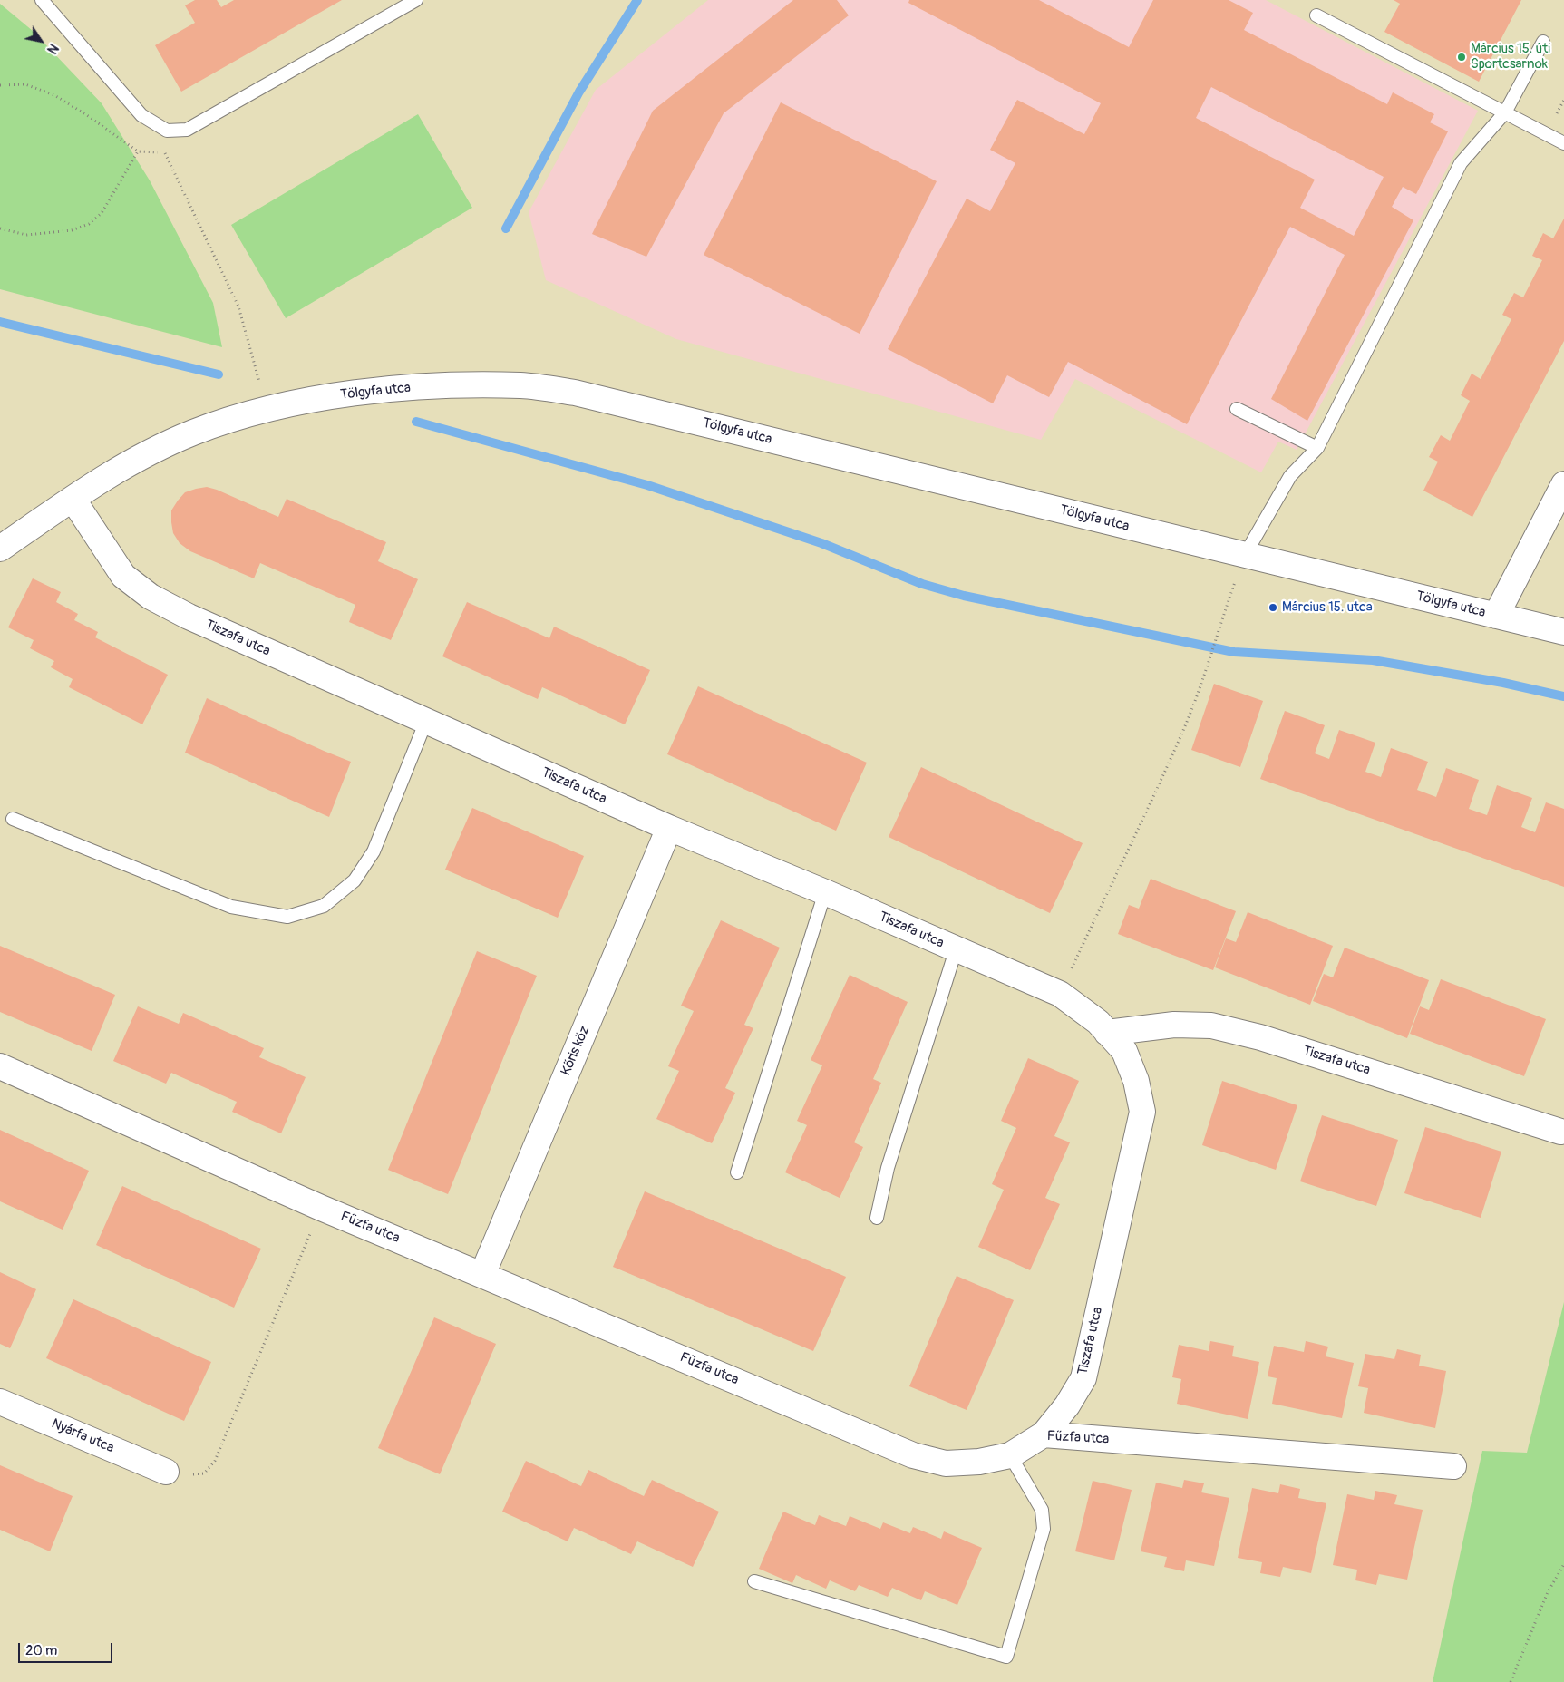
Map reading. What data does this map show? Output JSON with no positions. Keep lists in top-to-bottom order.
{
  "streets": {
    "street": [
      "Tölgyfa utca",
      "Tiszafa utca",
      "Kőris köz",
      "Fűzfa utca",
      "Nyárfa utca"
    ]
  },
  "crossings": [
    ["Tölgyfa utca", "Tiszafa utca"],
    ["Tiszafa utca", "Kőris köz"],
    ["Tiszafa utca", "Fűzfa utca"],
    ["Kőris köz", "Fűzfa utca"]
  ],
  "places": ["Március 15. úti Sportcsarnok", "Március 15. utca"],
  "scale_bar": "20 m",
  "north": "bottom right"
}
